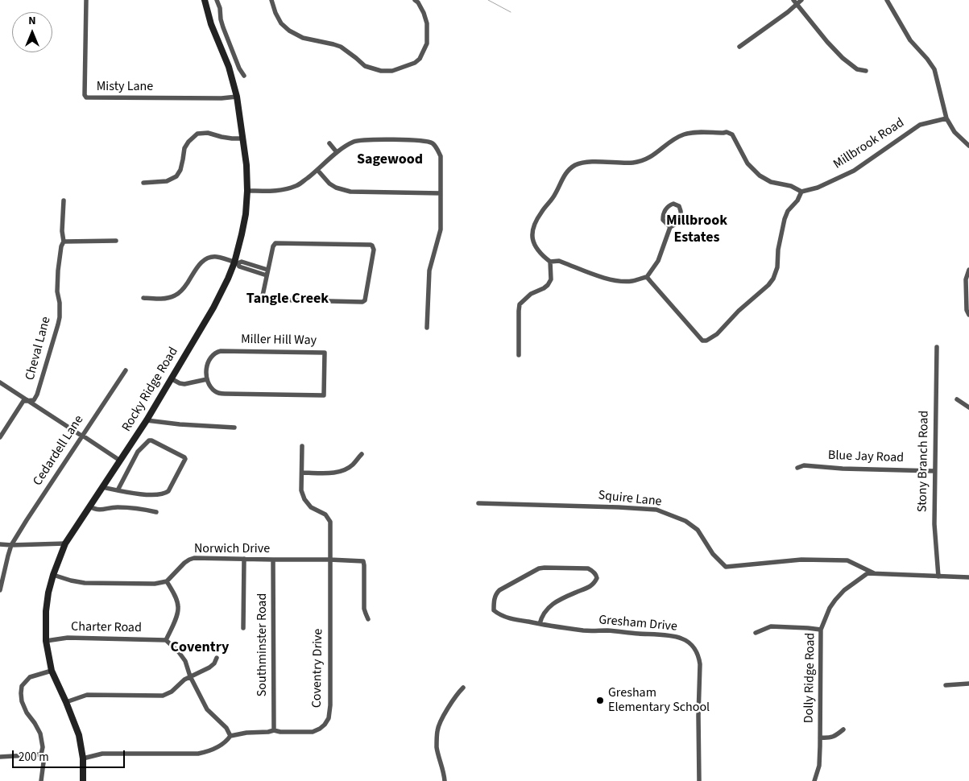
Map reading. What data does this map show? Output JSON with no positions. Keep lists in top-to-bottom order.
{
  "streets": {
    "main road": ["Rocky Ridge Road"],
    "street": [
      "Misty Lane",
      "Millbrook Road",
      "Miller Hill Way",
      "Cheval Lane",
      "Cedardell Lane",
      "Blue Jay Road",
      "Stony Branch Road",
      "Squire Lane",
      "Norwich Drive",
      "Gresham Drive",
      "Charter Road",
      "Southminster Road",
      "Coventry Drive",
      "Dolly Ridge Road"
    ]
  },
  "crossings": [
    ["Misty Lane", "Rocky Ridge Road"],
    ["Rocky Ridge Road", "Charter Road"],
    ["Rocky Ridge Road", "Coventry Drive"],
    ["Blue Jay Road", "Stony Branch Road"],
    ["Stony Branch Road", "Dolly Ridge Road"],
    ["Squire Lane", "Dolly Ridge Road"],
    ["Norwich Drive", "Southminster Road"],
    ["Norwich Drive", "Coventry Drive"],
    ["Southminster Road", "Coventry Drive"]
  ],
  "districts": [
    "Sagewood",
    "Millbrook Estates",
    "Tangle Creek",
    "Coventry"
  ],
  "places": ["Gresham Elementary School"],
  "scale_bar": "200 m",
  "north": "top"
}
